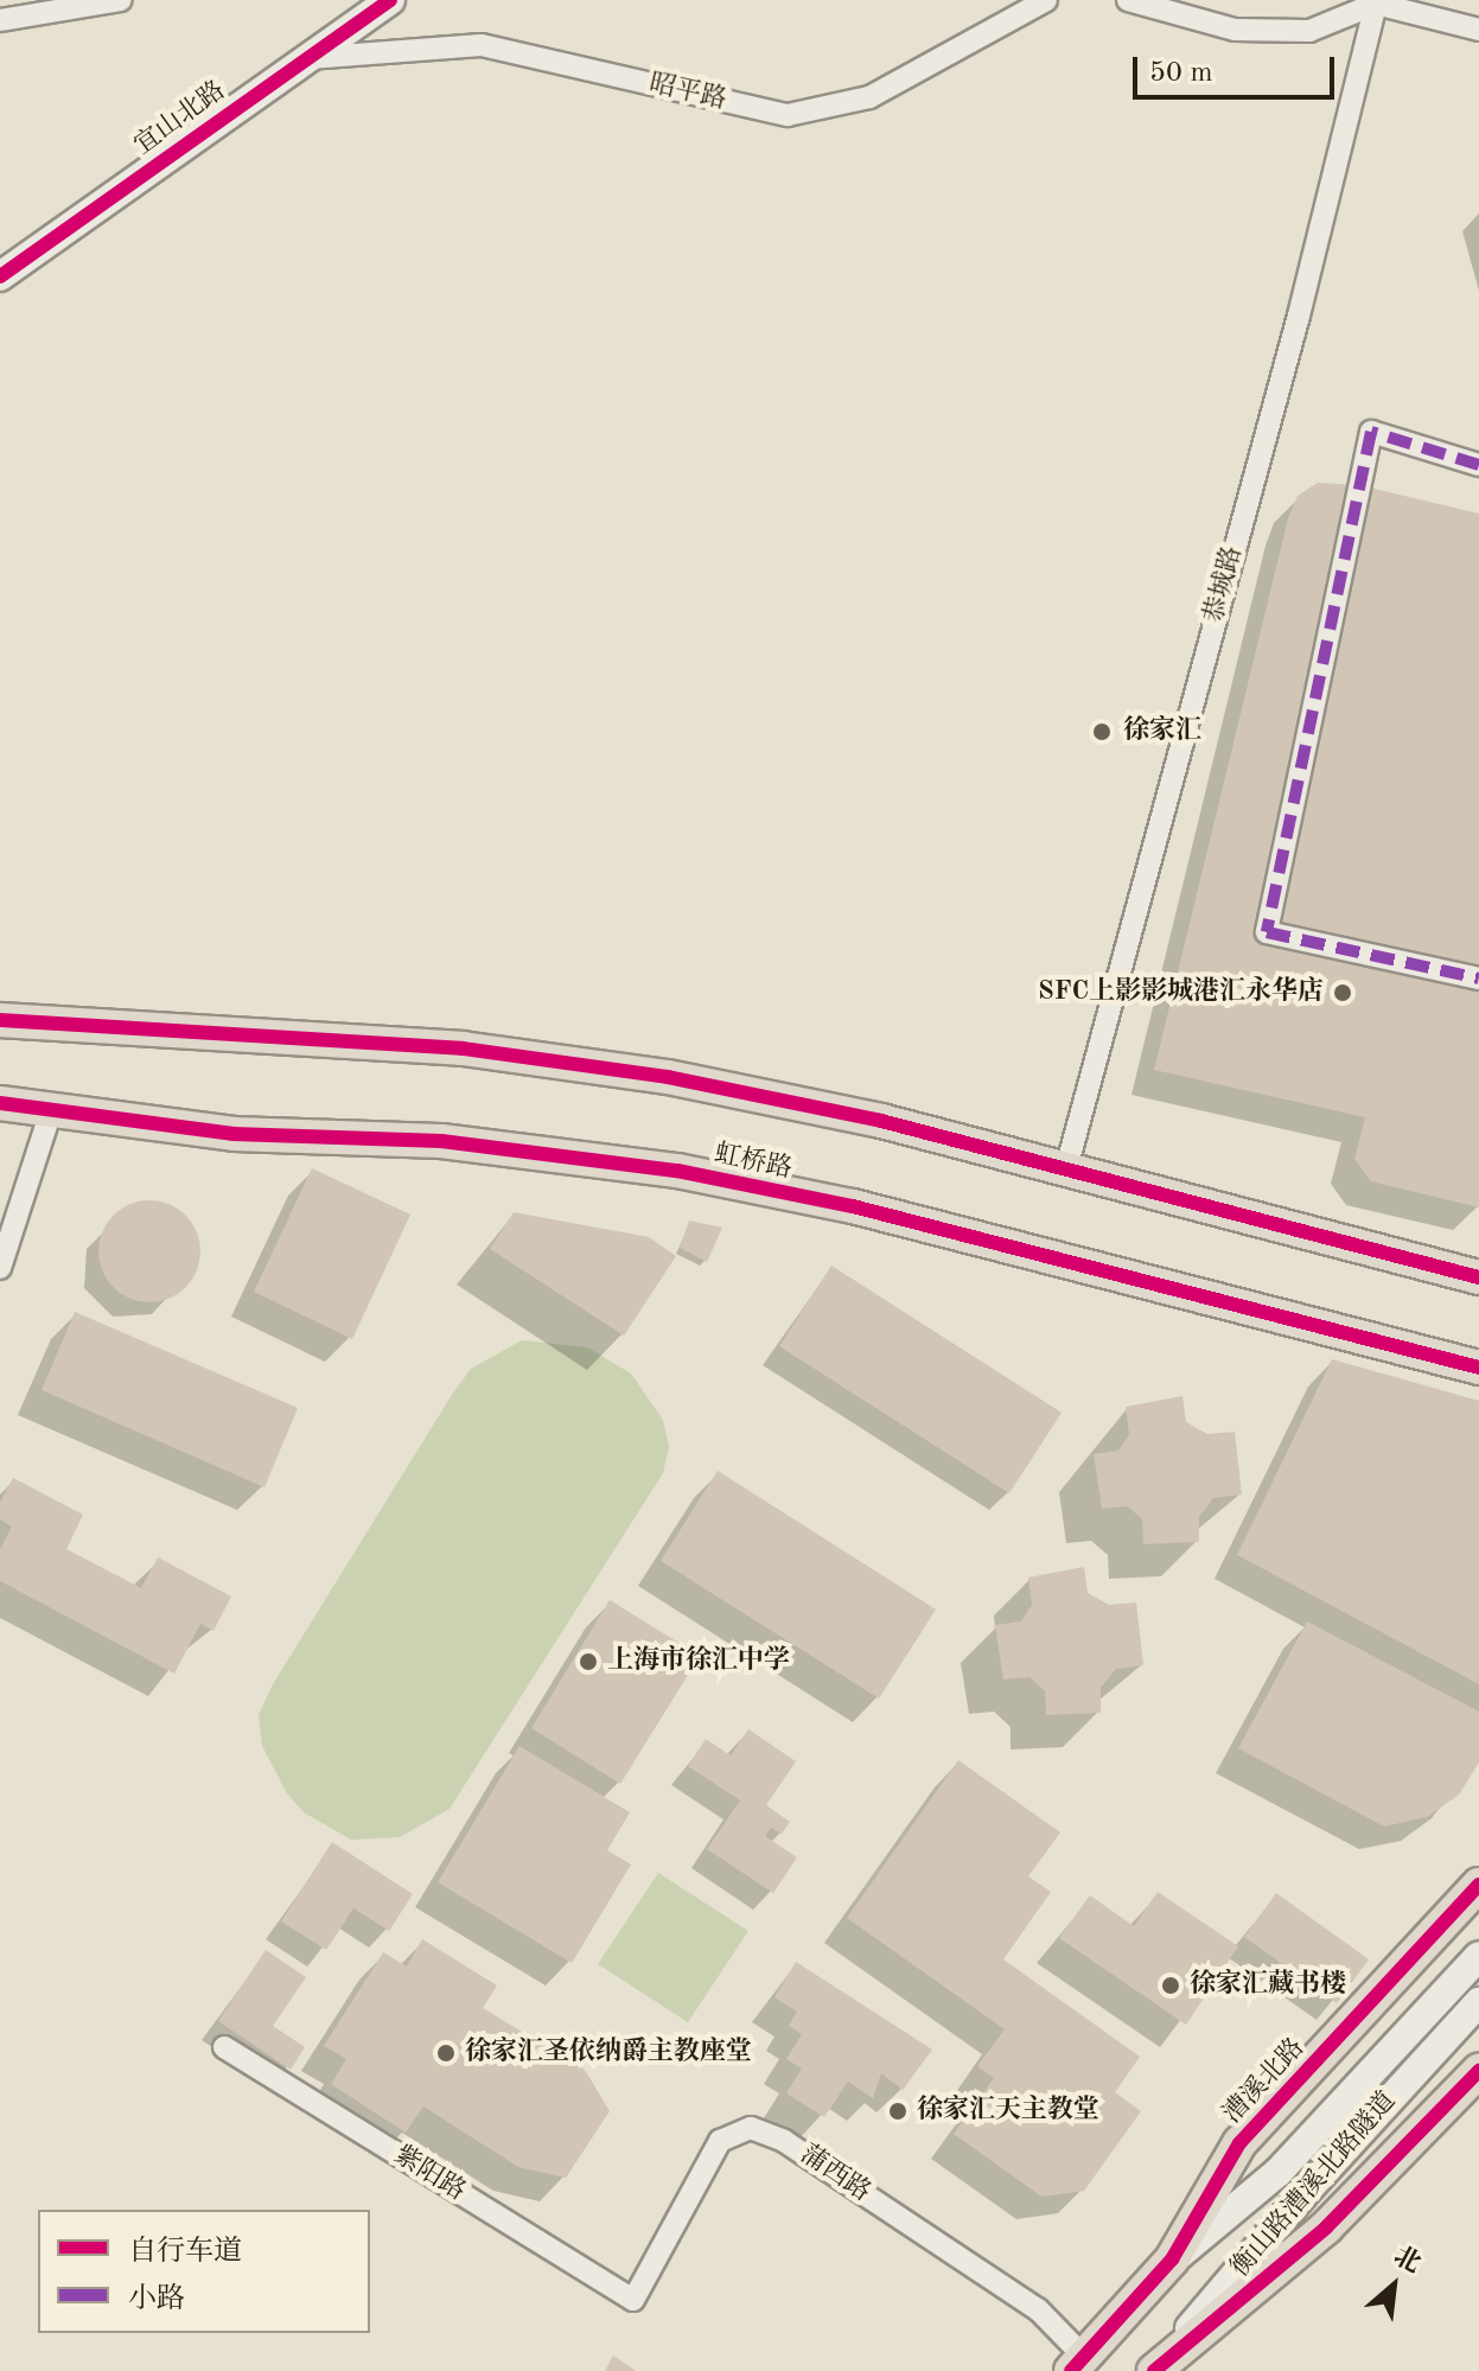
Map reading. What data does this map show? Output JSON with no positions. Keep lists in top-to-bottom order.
{
  "streets": {
    "main road": [
      "宜山北路",
      "虹桥路",
      "漕溪北路",
      "衡山路漕溪北路隧道"
    ],
    "street": [
      "昭平路",
      "恭城路",
      "紫阳路",
      "蒲西路"
    ]
  },
  "crossings": [
    ["昭平路", "宜山北路"],
    ["漕溪北路", "蒲西路"],
    ["漕溪北路", "衡山路漕溪北路隧道"],
    ["紫阳路", "蒲西路"]
  ],
  "places": [
    "徐家汇",
    "SFC上影影城港汇永华店",
    "上海市徐汇中学",
    "徐家汇藏书楼",
    "徐家汇圣依纳爵主教座堂",
    "徐家汇天主教堂"
  ],
  "legend": ["自行车道", "小路"],
  "scale_bar": "50 m",
  "north": "top right"
}
